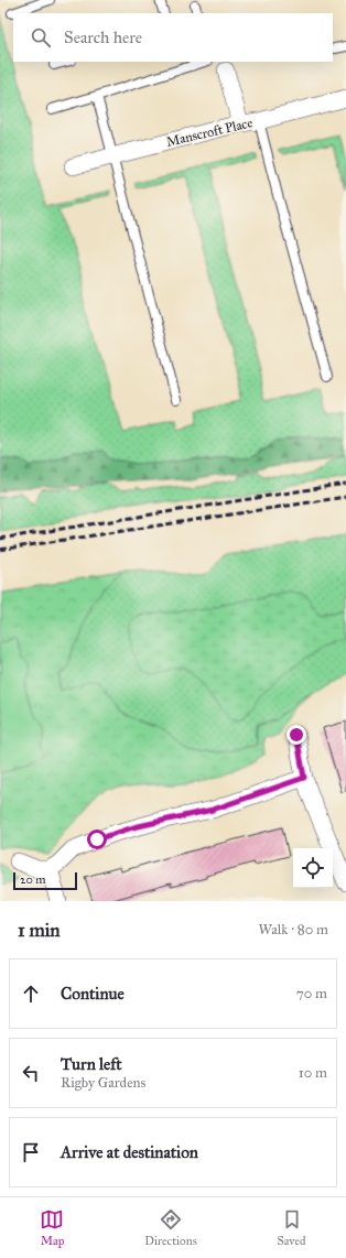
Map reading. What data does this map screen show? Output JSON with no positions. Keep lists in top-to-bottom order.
{
  "streets": {
    "street": ["Manscroft Place"]
  },
  "scale_bar": "20 m",
  "page": {
    "search": "Search here",
    "scale": "20 m",
    "heading": ["1 min", "Walk · 80 m"],
    "list": [
      ["Continue", "70 m"],
      ["Turn left", "Rigby Gardens", "10 m"],
      "Arrive at destination"
    ],
    "nav": ["Map", "Directions", "Saved"]
  }
}
